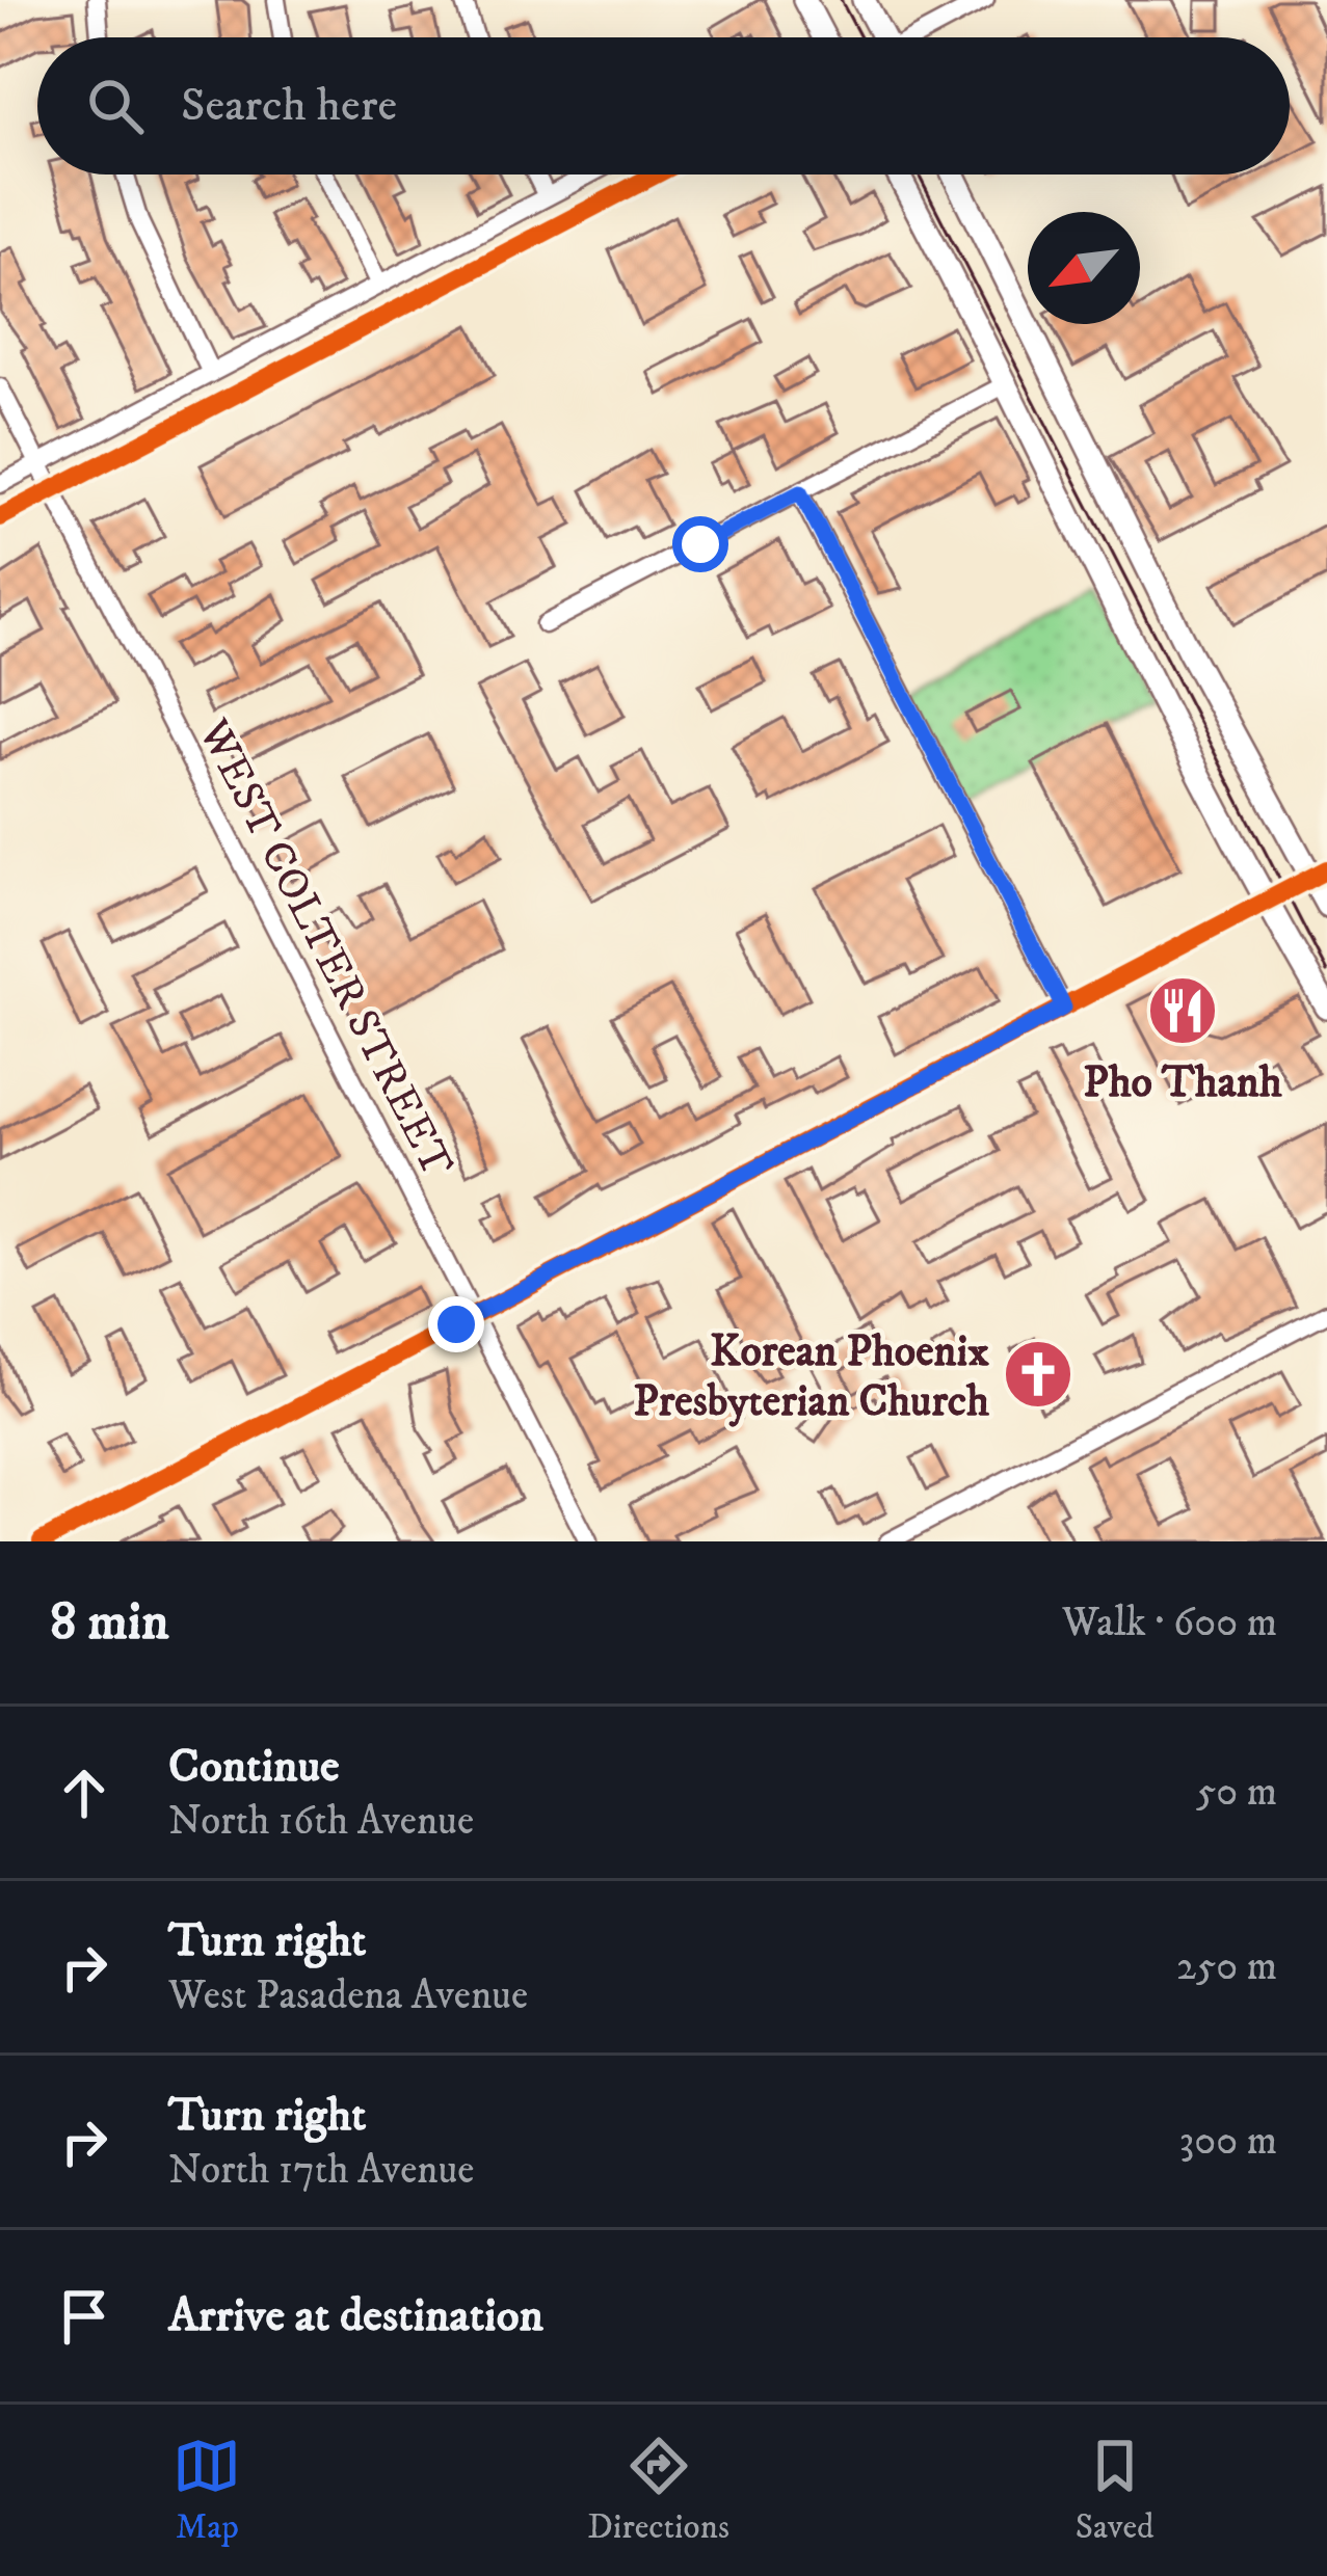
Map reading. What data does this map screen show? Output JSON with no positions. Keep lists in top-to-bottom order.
{
  "streets": {
    "street": ["WEST COLTER STREET"]
  },
  "places": {
    "restaurant": ["Pho Thanh"],
    "church": ["Korean Phoenix Presbyterian Church"]
  },
  "north": "bottom left",
  "page": {
    "search": "Search here",
    "heading": ["8 min", "Walk · 600 m"],
    "list": [
      ["Continue", "North 16th Avenue", "50 m"],
      ["Turn right", "West Pasadena Avenue", "250 m"],
      ["Turn right", "North 17th Avenue", "300 m"],
      "Arrive at destination"
    ],
    "nav": ["Map", "Directions", "Saved"]
  }
}
